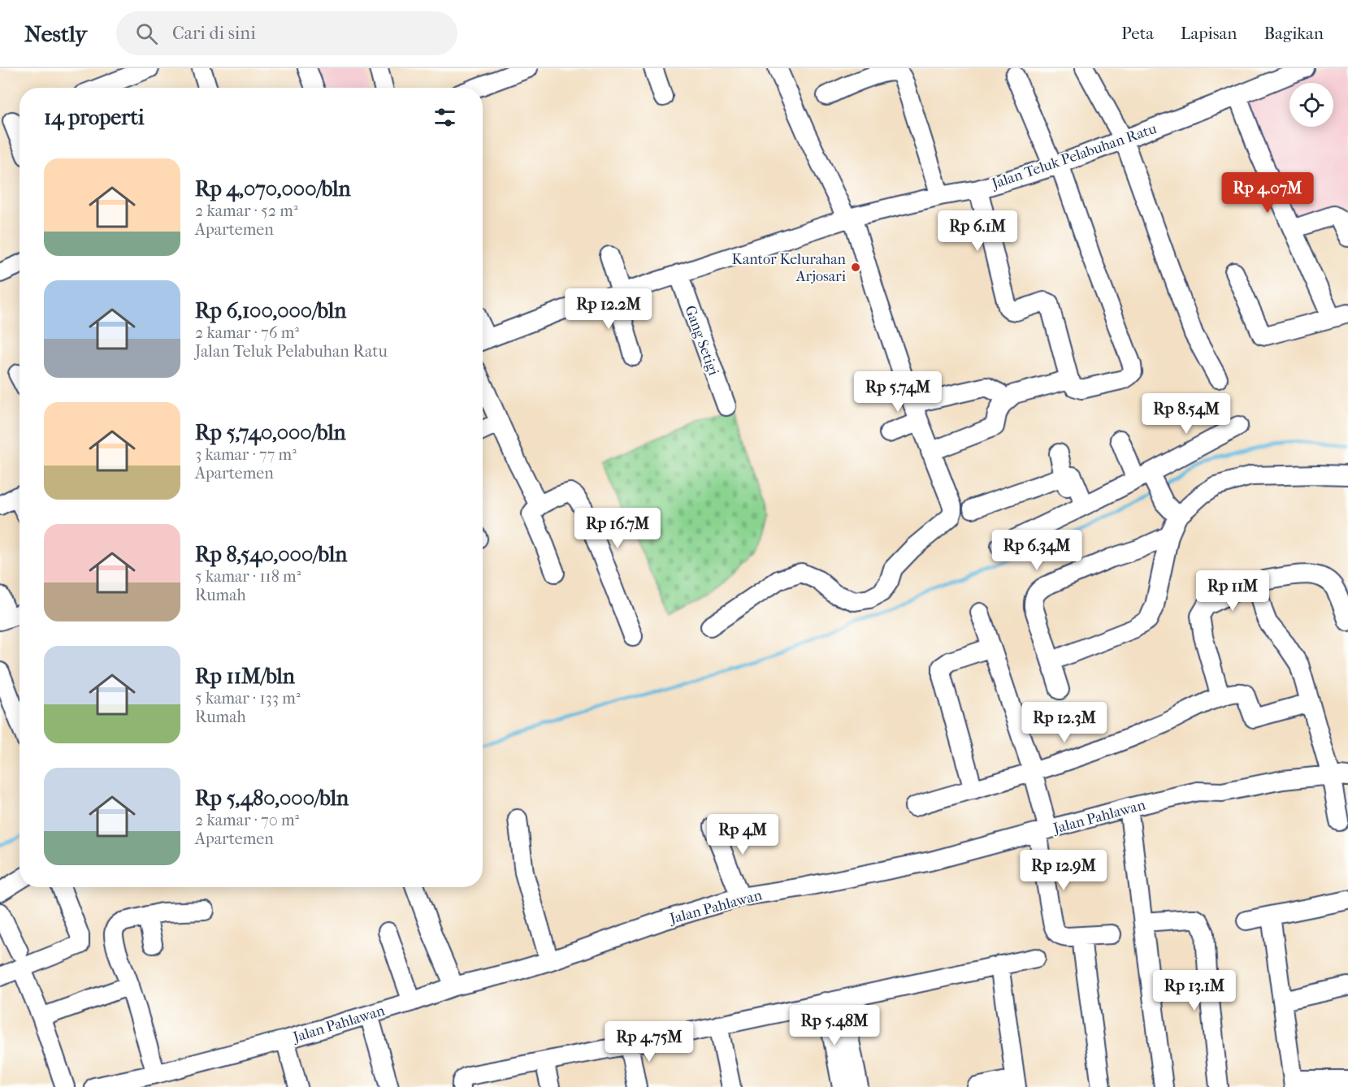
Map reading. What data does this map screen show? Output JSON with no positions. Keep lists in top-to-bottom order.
{
  "streets": {
    "street": ["Jalan Teluk Pelabuhan Ratu", "Gang Setigi", "Jalan Pahlawan"]
  },
  "crossings": [
    ["Jalan Teluk Pelabuhan Ratu", "Gang Setigi"]
  ],
  "places": ["Kantor Kelurahan Arjosari"],
  "page": {
    "header": "Nestly",
    "search": "Cari di sini",
    "nav": ["Peta", "Lapisan", "Bagikan"],
    "heading": "14 properti",
    "list": [
      {
        "name": "Rp 4,070,000/bln",
        "note": "2 kamar · 52 m² · Apartemen"
      },
      {
        "name": "Rp 6,100,000/bln",
        "note": "2 kamar · 76 m² · Jalan Teluk Pelabuhan Ratu"
      },
      {
        "name": "Rp 5,740,000/bln",
        "note": "3 kamar · 77 m² · Apartemen"
      },
      {
        "name": "Rp 8,540,000/bln",
        "note": "5 kamar · 118 m² · Rumah"
      },
      {
        "name": "Rp 11M/bln",
        "note": "5 kamar · 133 m² · Rumah"
      },
      {
        "name": "Rp 5,480,000/bln",
        "note": "2 kamar · 70 m² · Apartemen"
      }
    ],
    "price": [
      "Rp 4.07M",
      "Rp 6.1M",
      "Rp 12.2M",
      "Rp 5.74M",
      "Rp 8.54M",
      "Rp 16.7M",
      "Rp 6.34M",
      "Rp 11M",
      "Rp 12.3M",
      "Rp 4M",
      "Rp 12.9M",
      "Rp 13.1M",
      "Rp 5.48M",
      "Rp 4.75M"
    ]
  }
}
